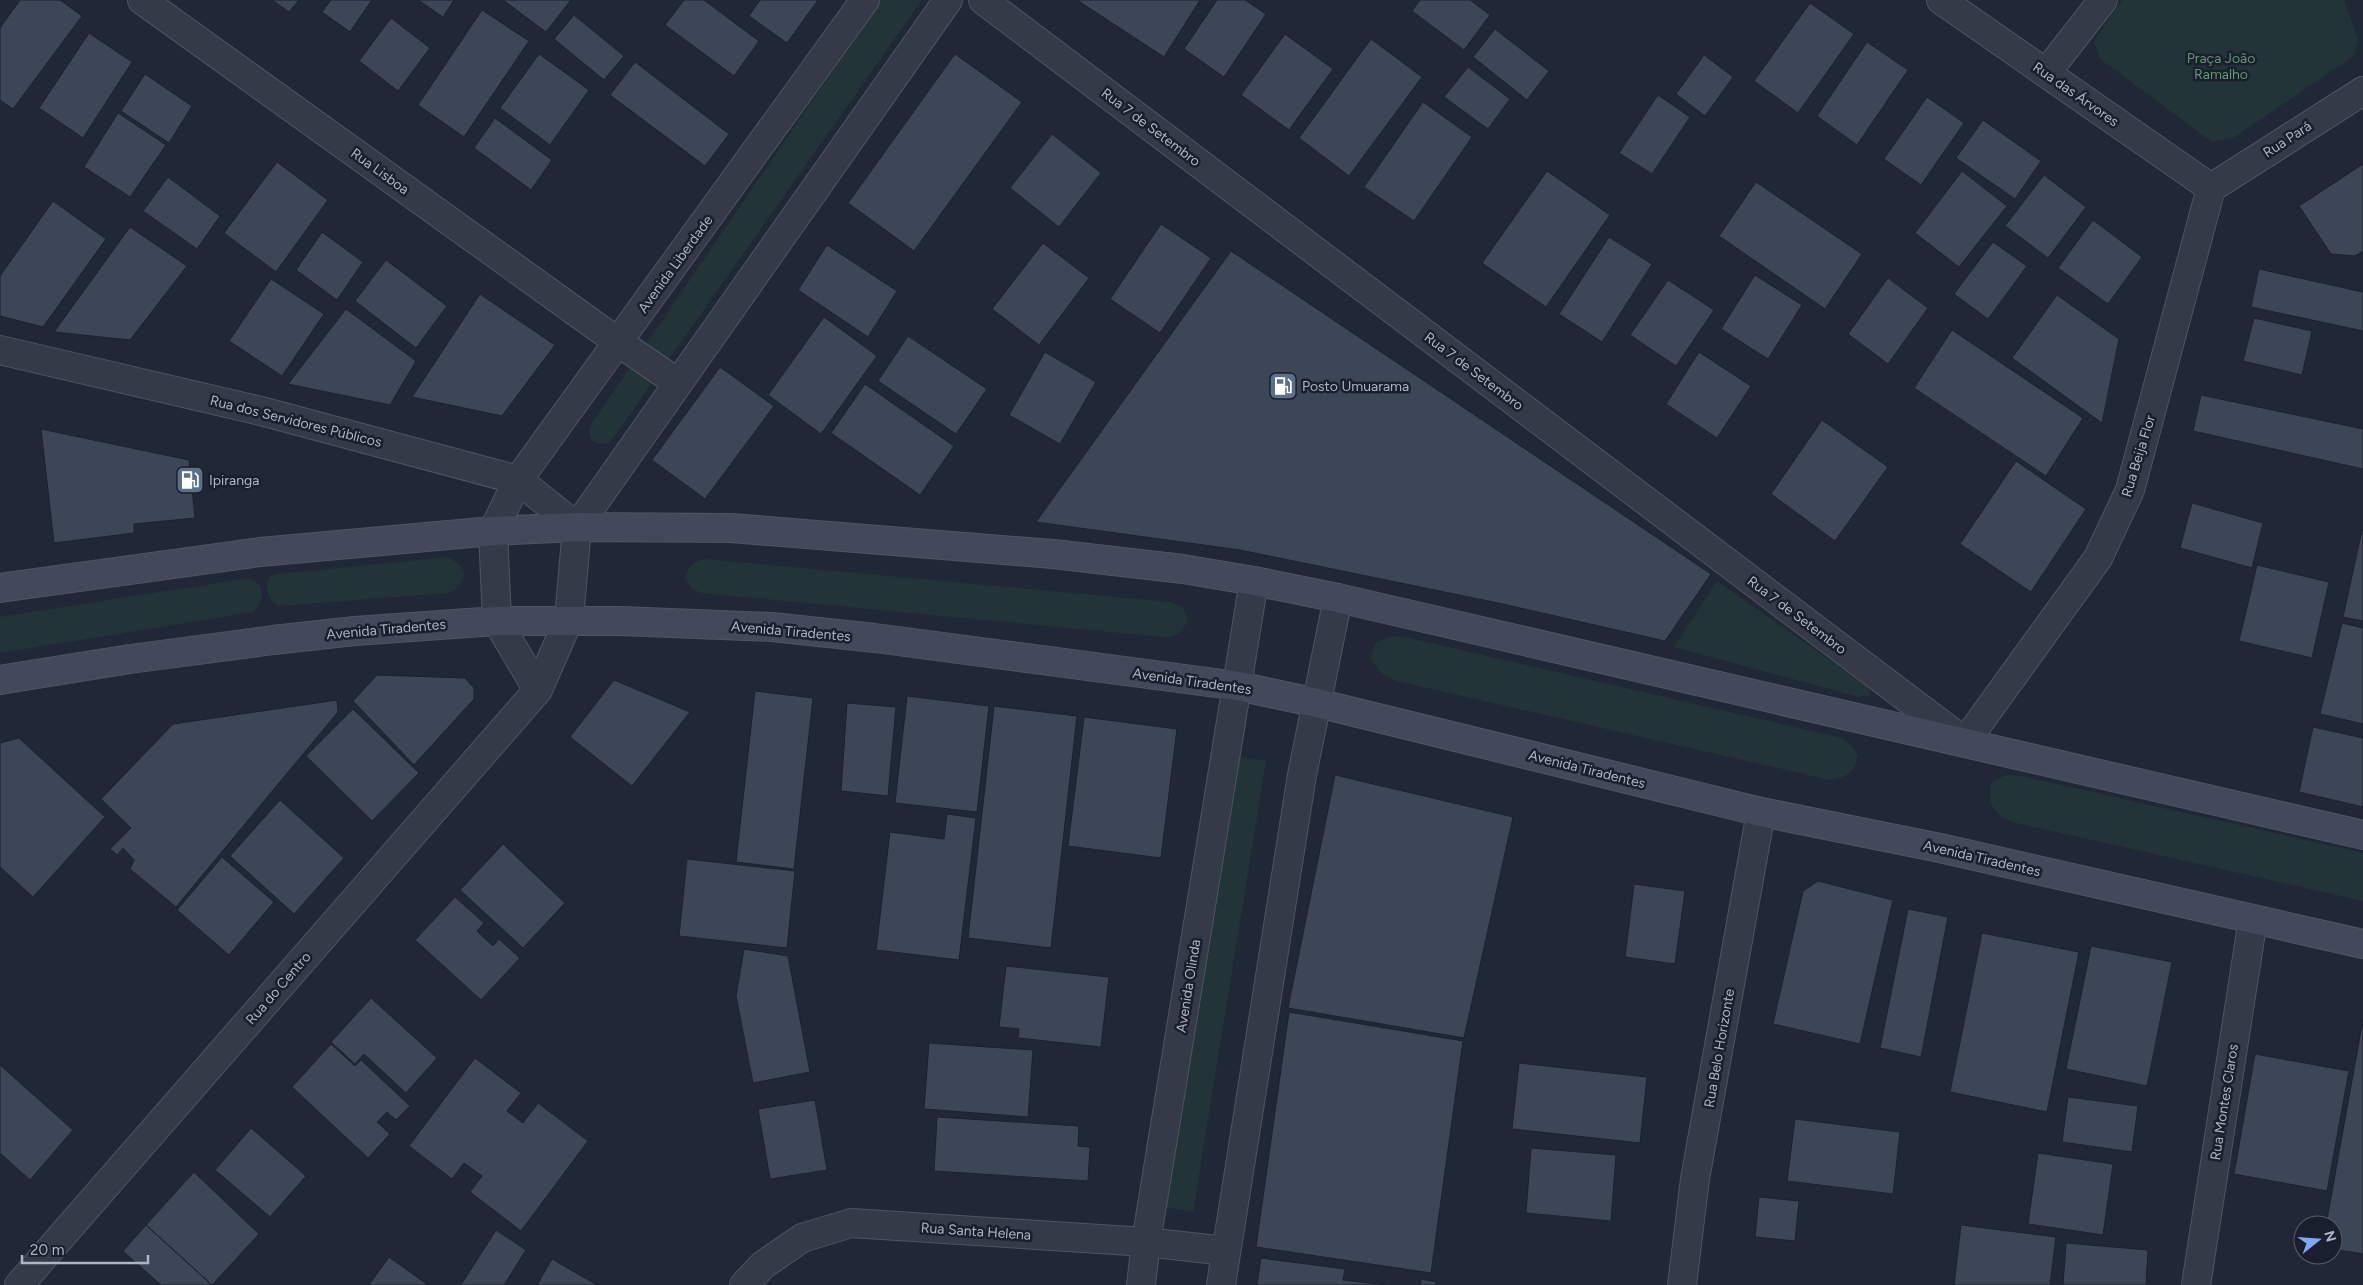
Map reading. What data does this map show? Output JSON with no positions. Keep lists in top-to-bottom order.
{
  "streets": {
    "main road": ["Avenida Tiradentes"],
    "street": [
      "Rua das Árvores",
      "Rua 7 de Setembro",
      "Rua Pará",
      "Rua Lisboa",
      "Avenida Liberdade",
      "Rua dos Servidores Públicos",
      "Rua Beija Flor",
      "Avenida Olinda",
      "Rua do Centro",
      "Rua Belo Horizonte",
      "Rua Montes Claros",
      "Rua Santa Helena"
    ]
  },
  "crossings": [
    ["Rua das Árvores", "Rua Pará"],
    ["Rua das Árvores", "Rua Beija Flor"],
    ["Rua 7 de Setembro", "Rua Beija Flor"],
    ["Rua Pará", "Rua Beija Flor"],
    ["Rua Lisboa", "Avenida Liberdade"],
    ["Avenida Liberdade", "Rua dos Servidores Públicos"],
    ["Rua dos Servidores Públicos", "Rua do Centro"],
    ["Avenida Tiradentes", "Avenida Olinda"],
    ["Avenida Tiradentes", "Rua do Centro"],
    ["Avenida Tiradentes", "Rua Belo Horizonte"],
    ["Avenida Tiradentes", "Rua Montes Claros"],
    ["Avenida Olinda", "Rua Santa Helena"]
  ],
  "parks": ["Praça João Ramalho"],
  "places": {
    "fuel station": ["Posto Umuarama", "Ipiranga"]
  },
  "scale_bar": "20 m",
  "north": "right"
}
